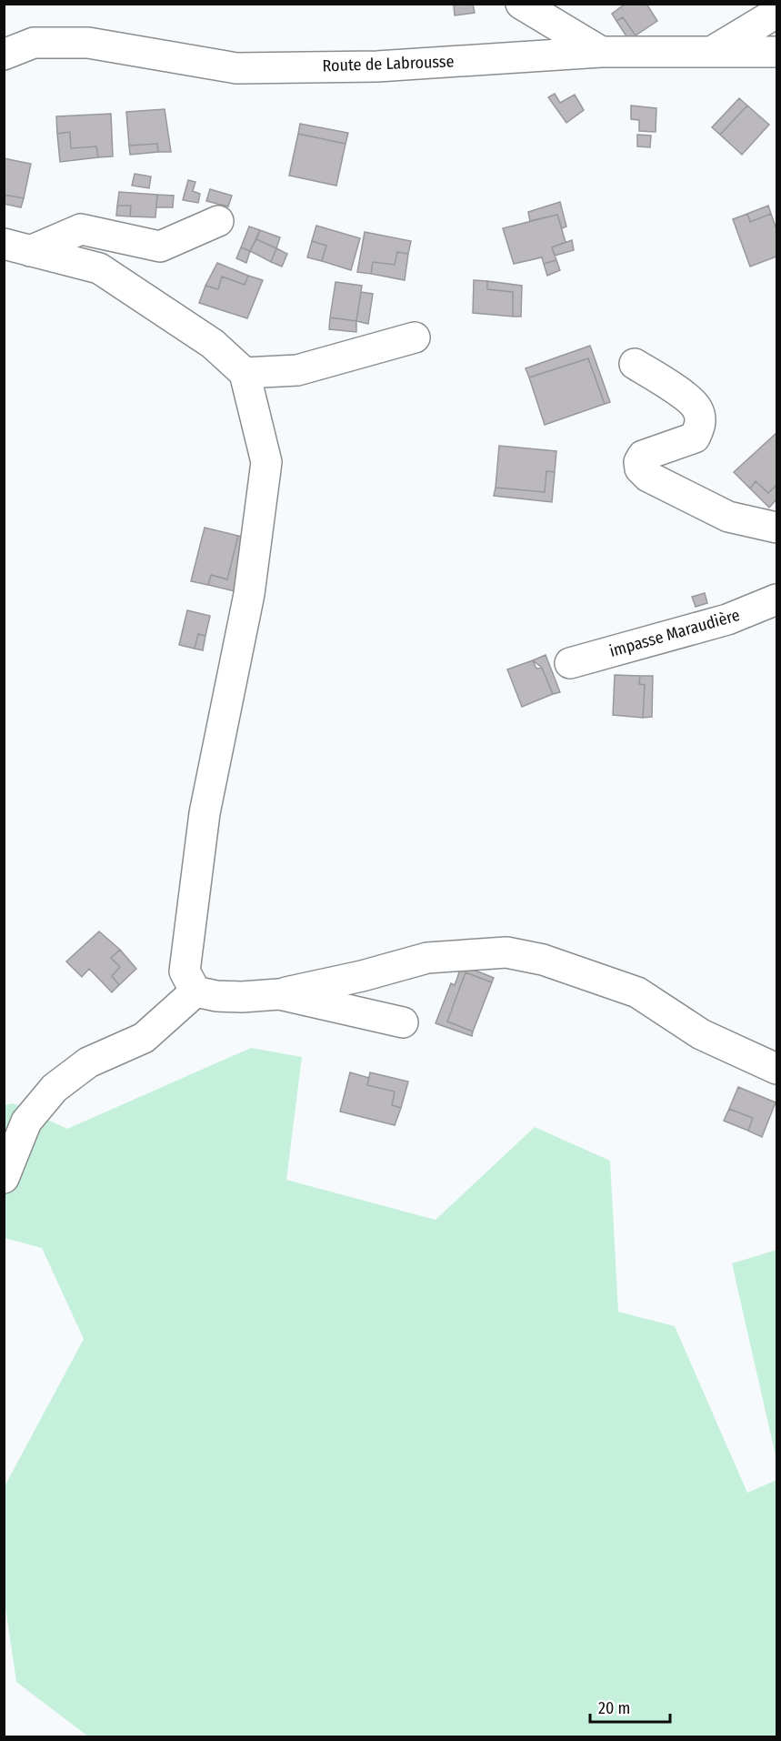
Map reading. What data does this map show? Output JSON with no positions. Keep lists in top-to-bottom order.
{
  "streets": {
    "street": ["Route de Labrousse", "impasse Maraudière"]
  },
  "scale_bar": "20 m"
}
